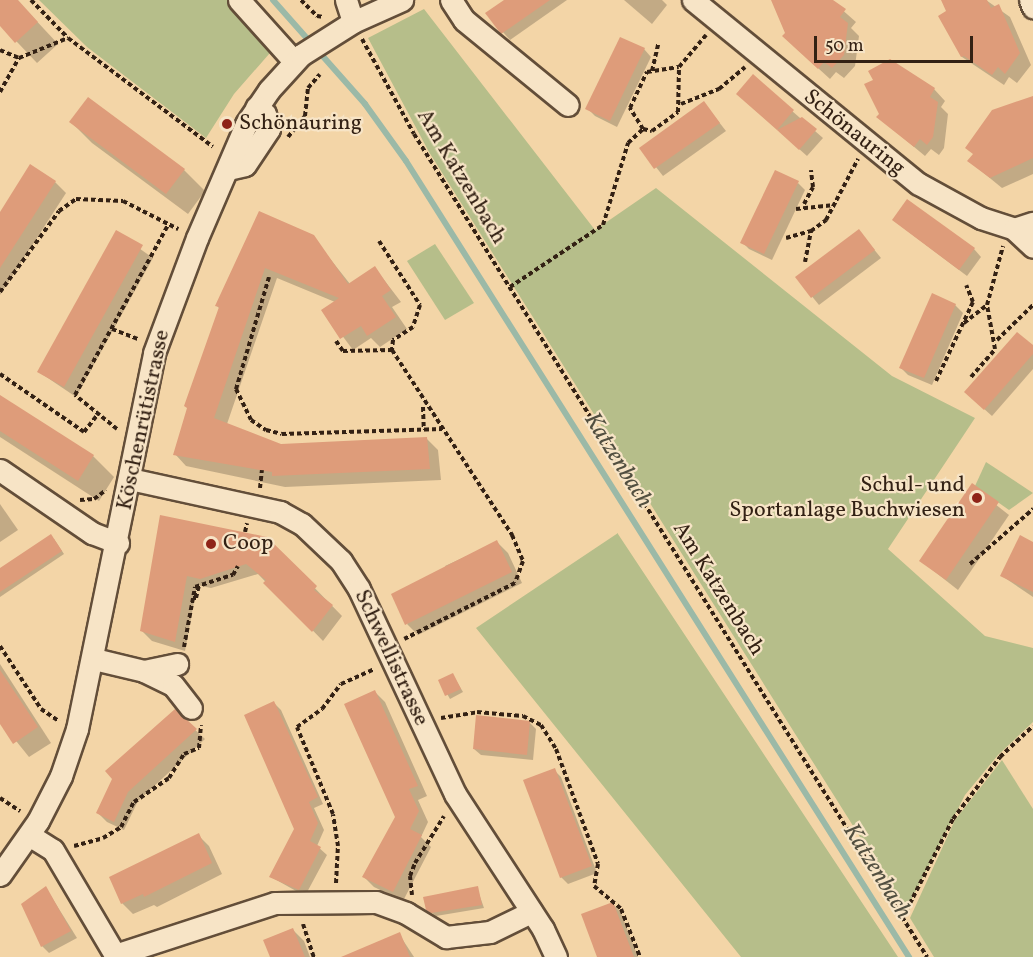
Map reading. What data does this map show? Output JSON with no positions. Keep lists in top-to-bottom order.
{
  "streets": {
    "street": ["Schönauring", "Köschenrütistrasse", "Schwellistrasse"],
    "path": ["Am Katzenbach"]
  },
  "crossings": [
    ["Am Katzenbach", "Köschenrütistrasse"],
    ["Köschenrütistrasse", "Schwellistrasse"]
  ],
  "water": ["Katzenbach"],
  "places": ["Schönauring", "Schul- und Sportanlage Buchwiesen", "Coop"],
  "scale_bar": "50 m"
}
